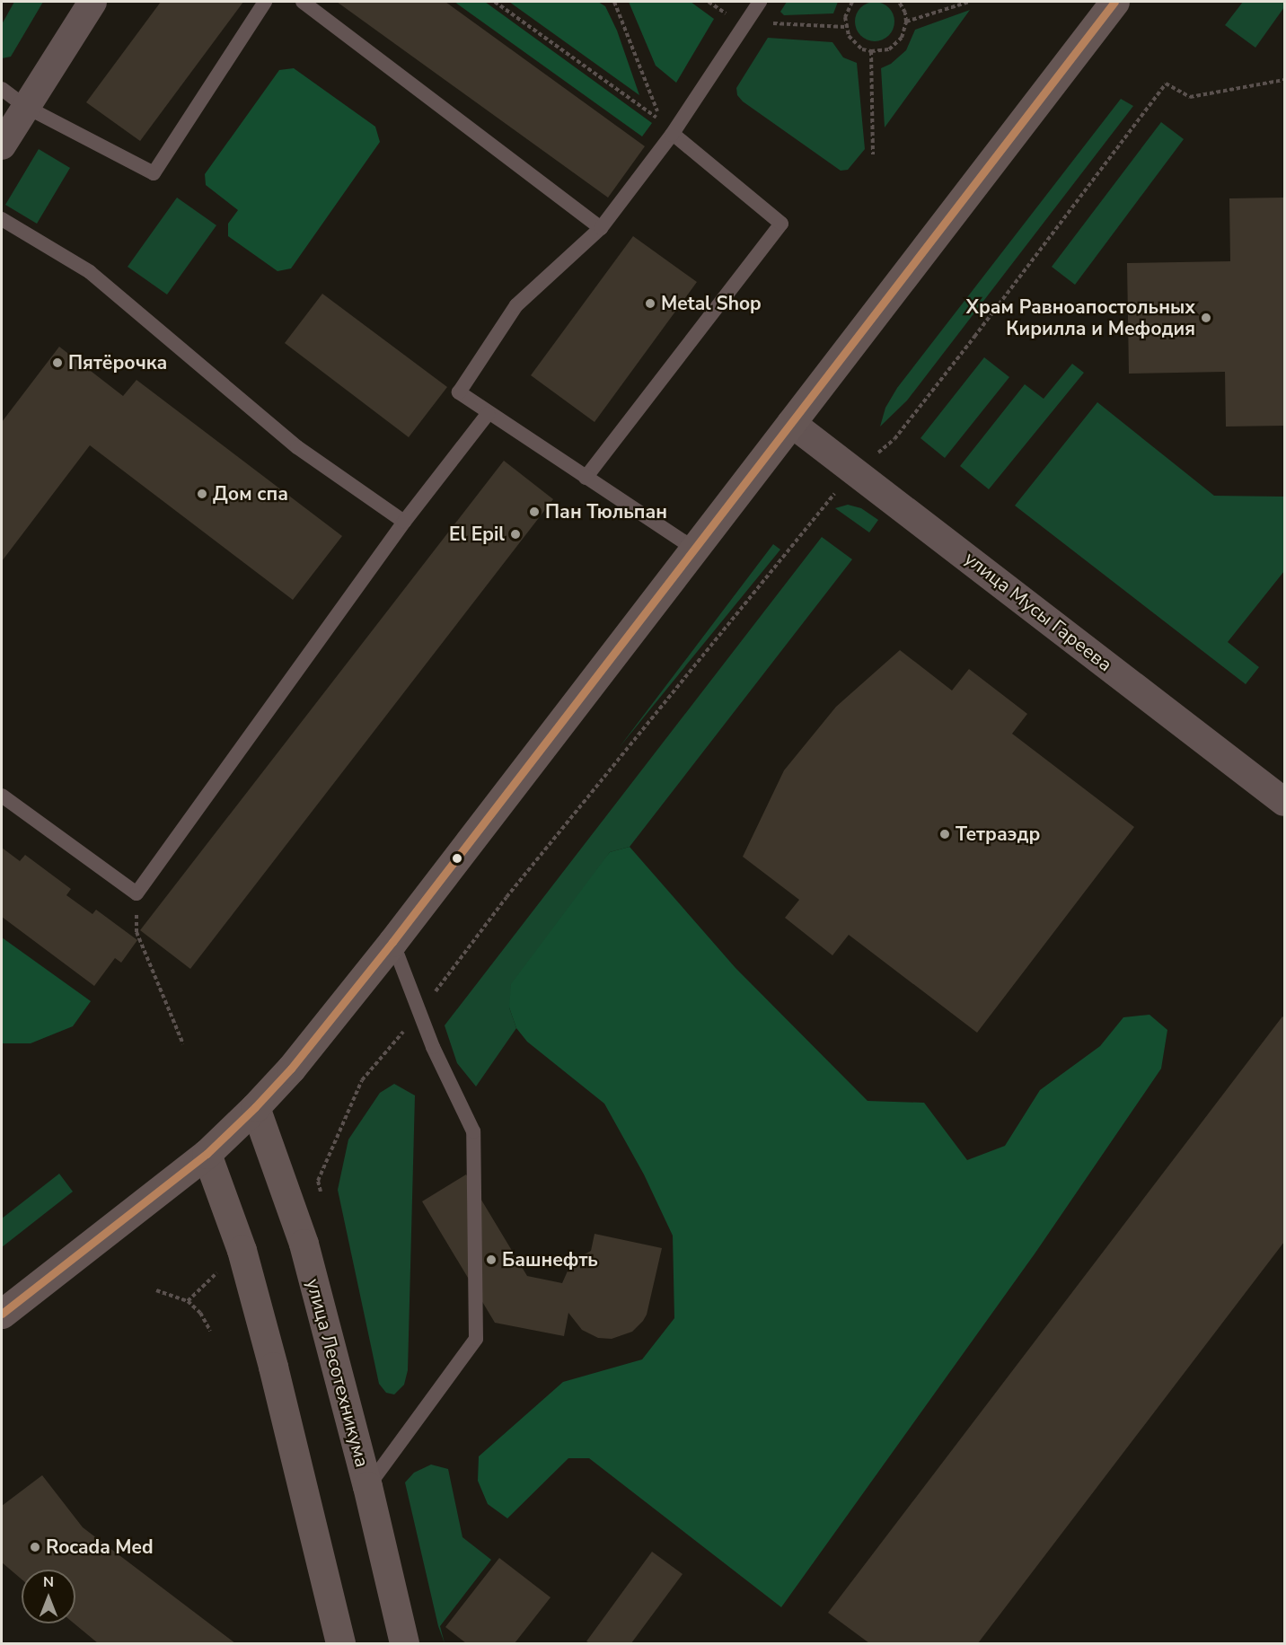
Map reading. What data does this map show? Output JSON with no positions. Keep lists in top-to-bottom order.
{
  "streets": {
    "main road": ["улица Лесотехникума"],
    "street": ["улица Мусы Гареева"]
  },
  "places": [
    "Metal Shop",
    "Храм Равноапостольных Кирилла и Мефодия",
    "Пятёрочка",
    "Дом спа",
    "Пан Тюльпан",
    "El Epil",
    "Тетраэдр",
    "Башнефть",
    "Rocada Med"
  ],
  "north": "top"
}
